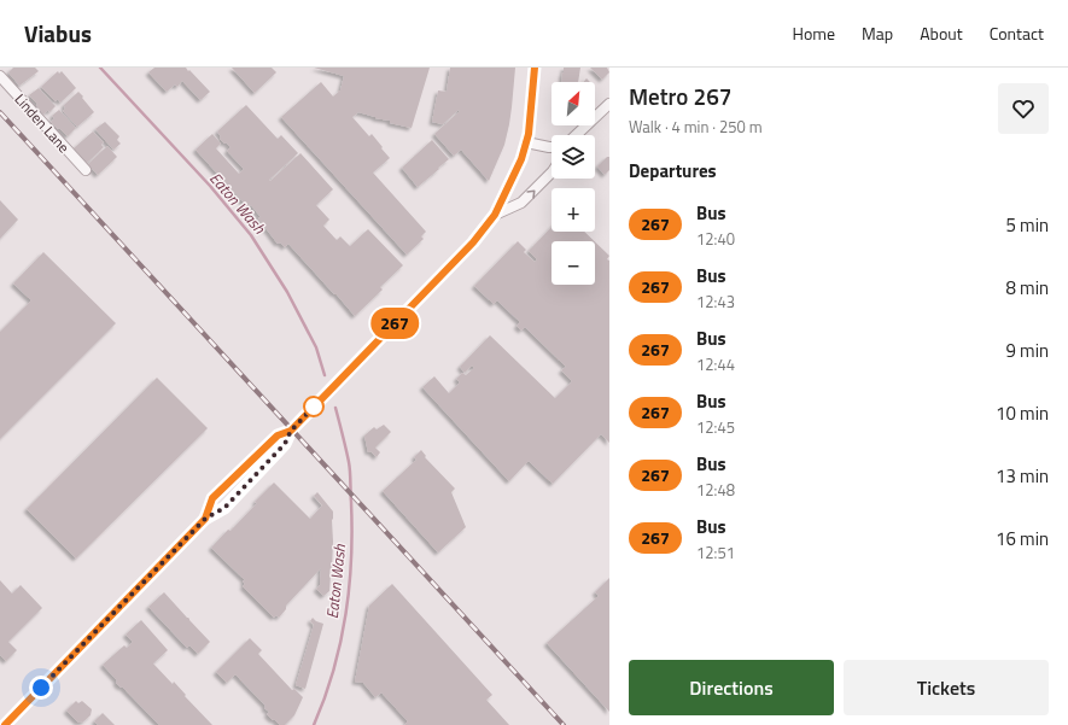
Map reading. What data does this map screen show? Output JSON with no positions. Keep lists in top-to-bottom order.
{
  "streets": {
    "street": ["Linden Lane"]
  },
  "water": ["Eaton Wash"],
  "lines": ["bus line 267"],
  "north": "top right",
  "page": {
    "header": "Viabus",
    "nav": [
      "Home",
      "Map",
      "About",
      "Contact"
    ],
    "on_map": "267",
    "heading": [
      ["Metro 267", "Walk · 4 min · 250 m"],
      "Departures"
    ],
    "map_buttons": ["+", "−"],
    "list": [
      {
        "mark": "267",
        "name": "Bus",
        "note": "12:40",
        "value": "5 min"
      },
      {
        "mark": "267",
        "name": "Bus",
        "note": "12:43",
        "value": "8 min"
      },
      {
        "mark": "267",
        "name": "Bus",
        "note": "12:44",
        "value": "9 min"
      },
      {
        "mark": "267",
        "name": "Bus",
        "note": "12:45",
        "value": "10 min"
      },
      {
        "mark": "267",
        "name": "Bus",
        "note": "12:48",
        "value": "13 min"
      },
      {
        "mark": "267",
        "name": "Bus",
        "note": "12:51",
        "value": "16 min"
      }
    ],
    "buttons": ["Directions", "Tickets"]
  }
}
